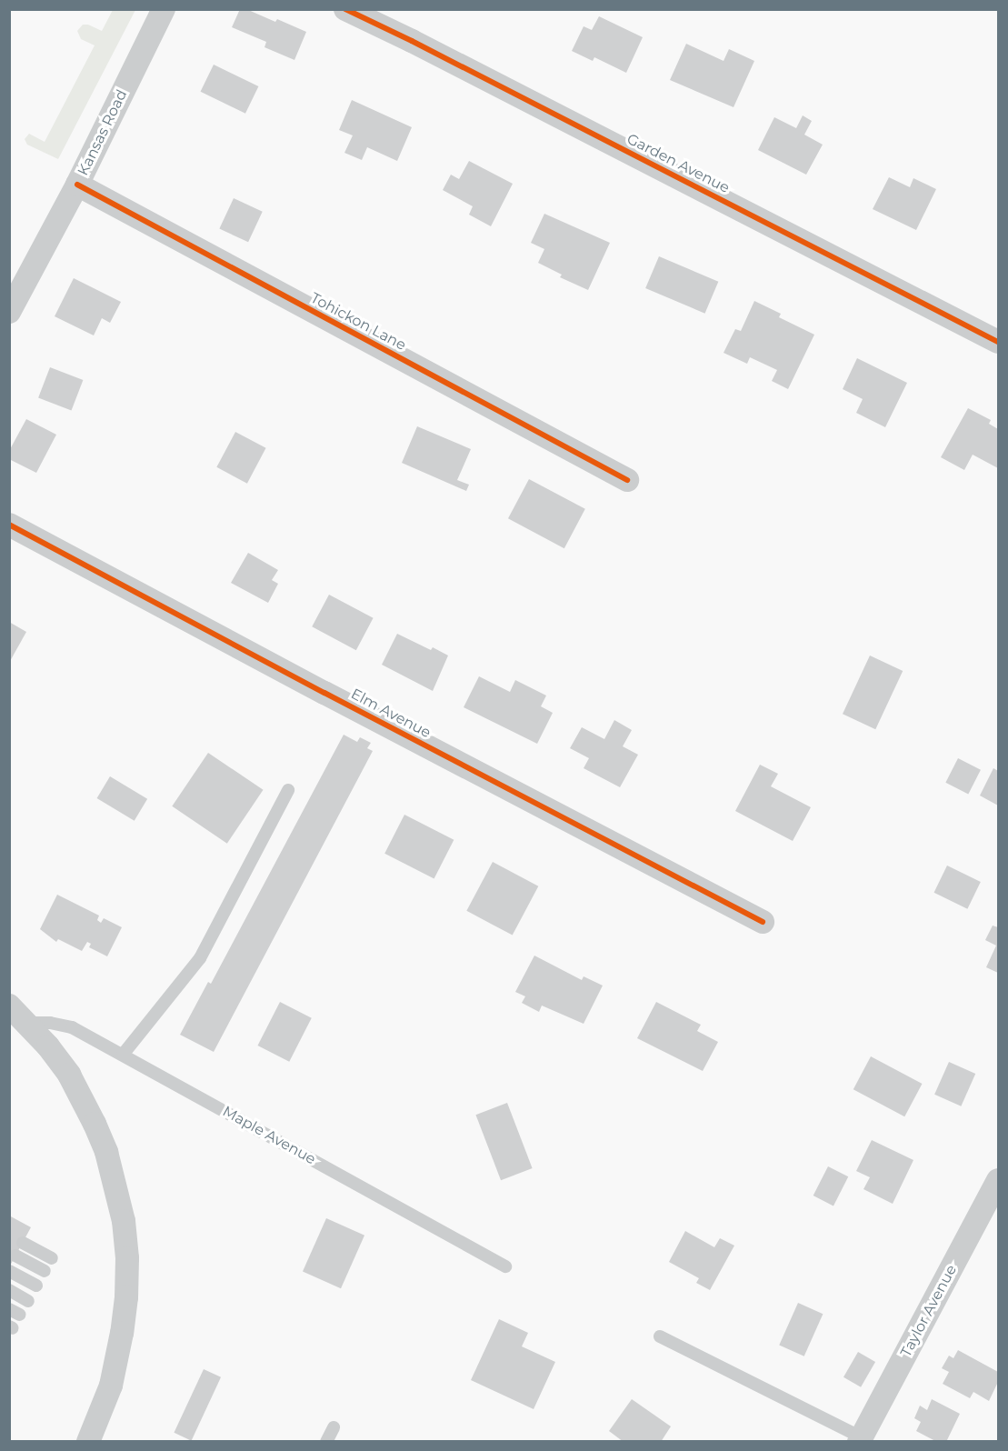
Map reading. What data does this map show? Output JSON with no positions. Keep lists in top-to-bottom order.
{
  "streets": {
    "street": [
      "Kansas Road",
      "Garden Avenue",
      "Tohickon Lane",
      "Elm Avenue",
      "Taylor Avenue"
    ],
    "lane": ["Maple Avenue"]
  },
  "crossings": [
    ["Kansas Road", "Tohickon Lane"]
  ]
}
